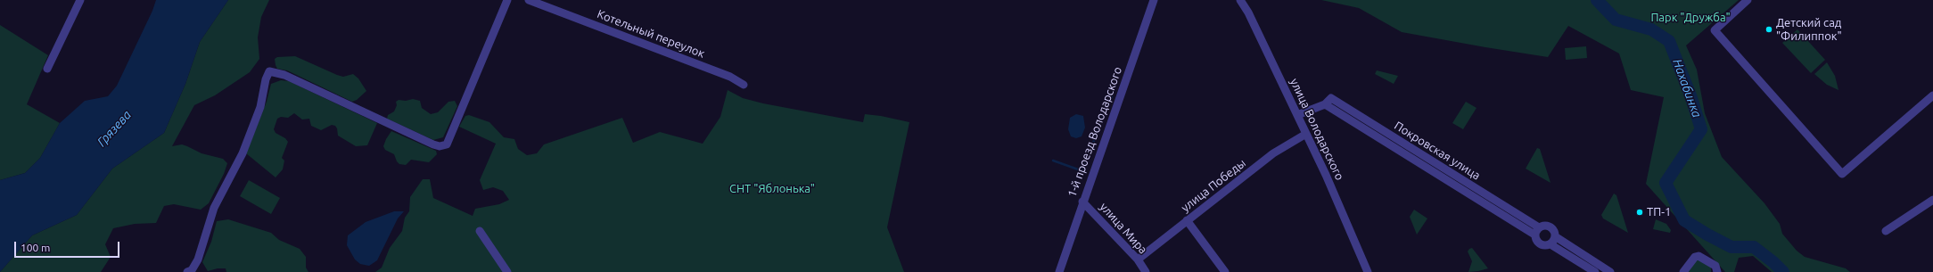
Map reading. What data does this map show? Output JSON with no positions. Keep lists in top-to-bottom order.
{
  "streets": {
    "street": [
      "Котельный переулок",
      "улица Володарского",
      "1-й проезд Володарского",
      "Покровская улица",
      "улица Победы",
      "улица Мира"
    ]
  },
  "crossings": [
    ["улица Володарского", "Покровская улица"],
    ["улица Володарского", "улица Победы"],
    ["1-й проезд Володарского", "улица Мира"],
    ["улица Победы", "улица Мира"]
  ],
  "water": ["Нахабинка", "Грязева"],
  "parks": ["Парк \"Дружба\"", "СНТ \"Яблонька\""],
  "places": ["Детский сад \"Филиппок\"", "ТП-1"],
  "scale_bar": "100 m"
}
